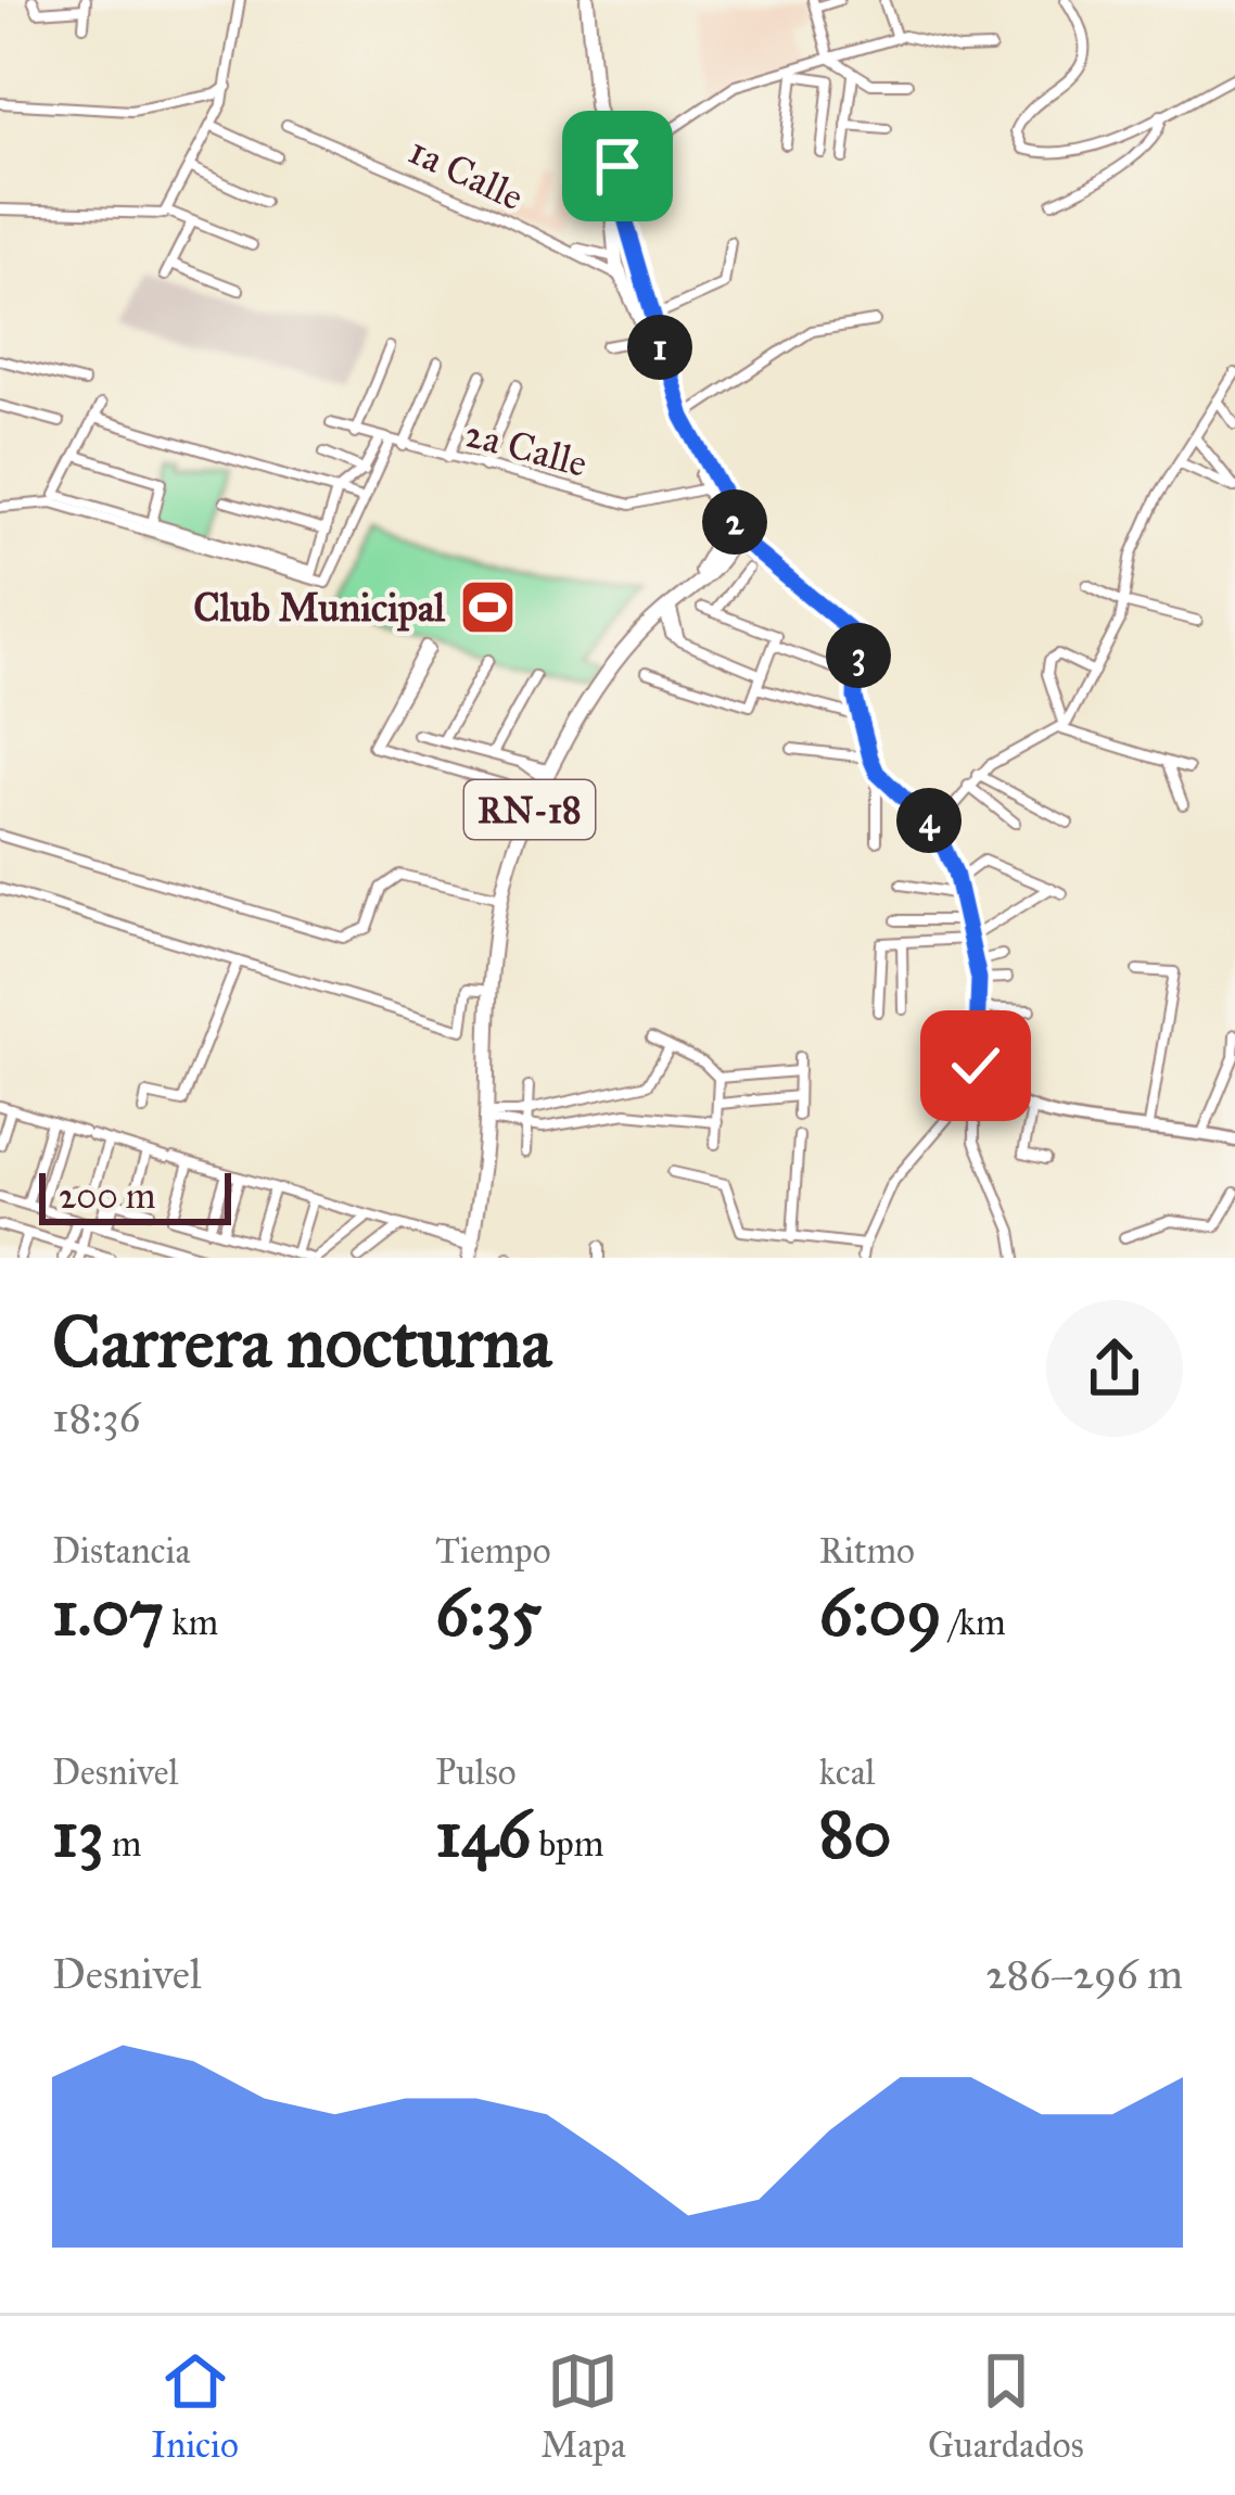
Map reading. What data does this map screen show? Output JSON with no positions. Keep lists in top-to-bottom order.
{
  "streets": {
    "main road": ["RN-18"],
    "street": ["1a Calle", "2a Calle"]
  },
  "crossings": [
    ["1a Calle", "RN-18"],
    ["2a Calle", "RN-18"]
  ],
  "places": {
    "sports": ["Club Municipal"]
  },
  "scale_bar": "200 m",
  "page": {
    "pins": [
      "1",
      "2",
      "3",
      "4"
    ],
    "scale": "200 m",
    "heading": ["Carrera nocturna", "18:36"],
    "stats": [
      ["Distancia", "1.07 km"],
      ["Tiempo", "6:35"],
      ["Ritmo", "6:09 /km"],
      ["Desnivel", "13 m"],
      ["Pulso", "146 bpm"],
      ["kcal", "80"]
    ],
    "chart": ["Desnivel", "286–296 m"],
    "tabs": ["Inicio", "Mapa", "Guardados"]
  }
}
